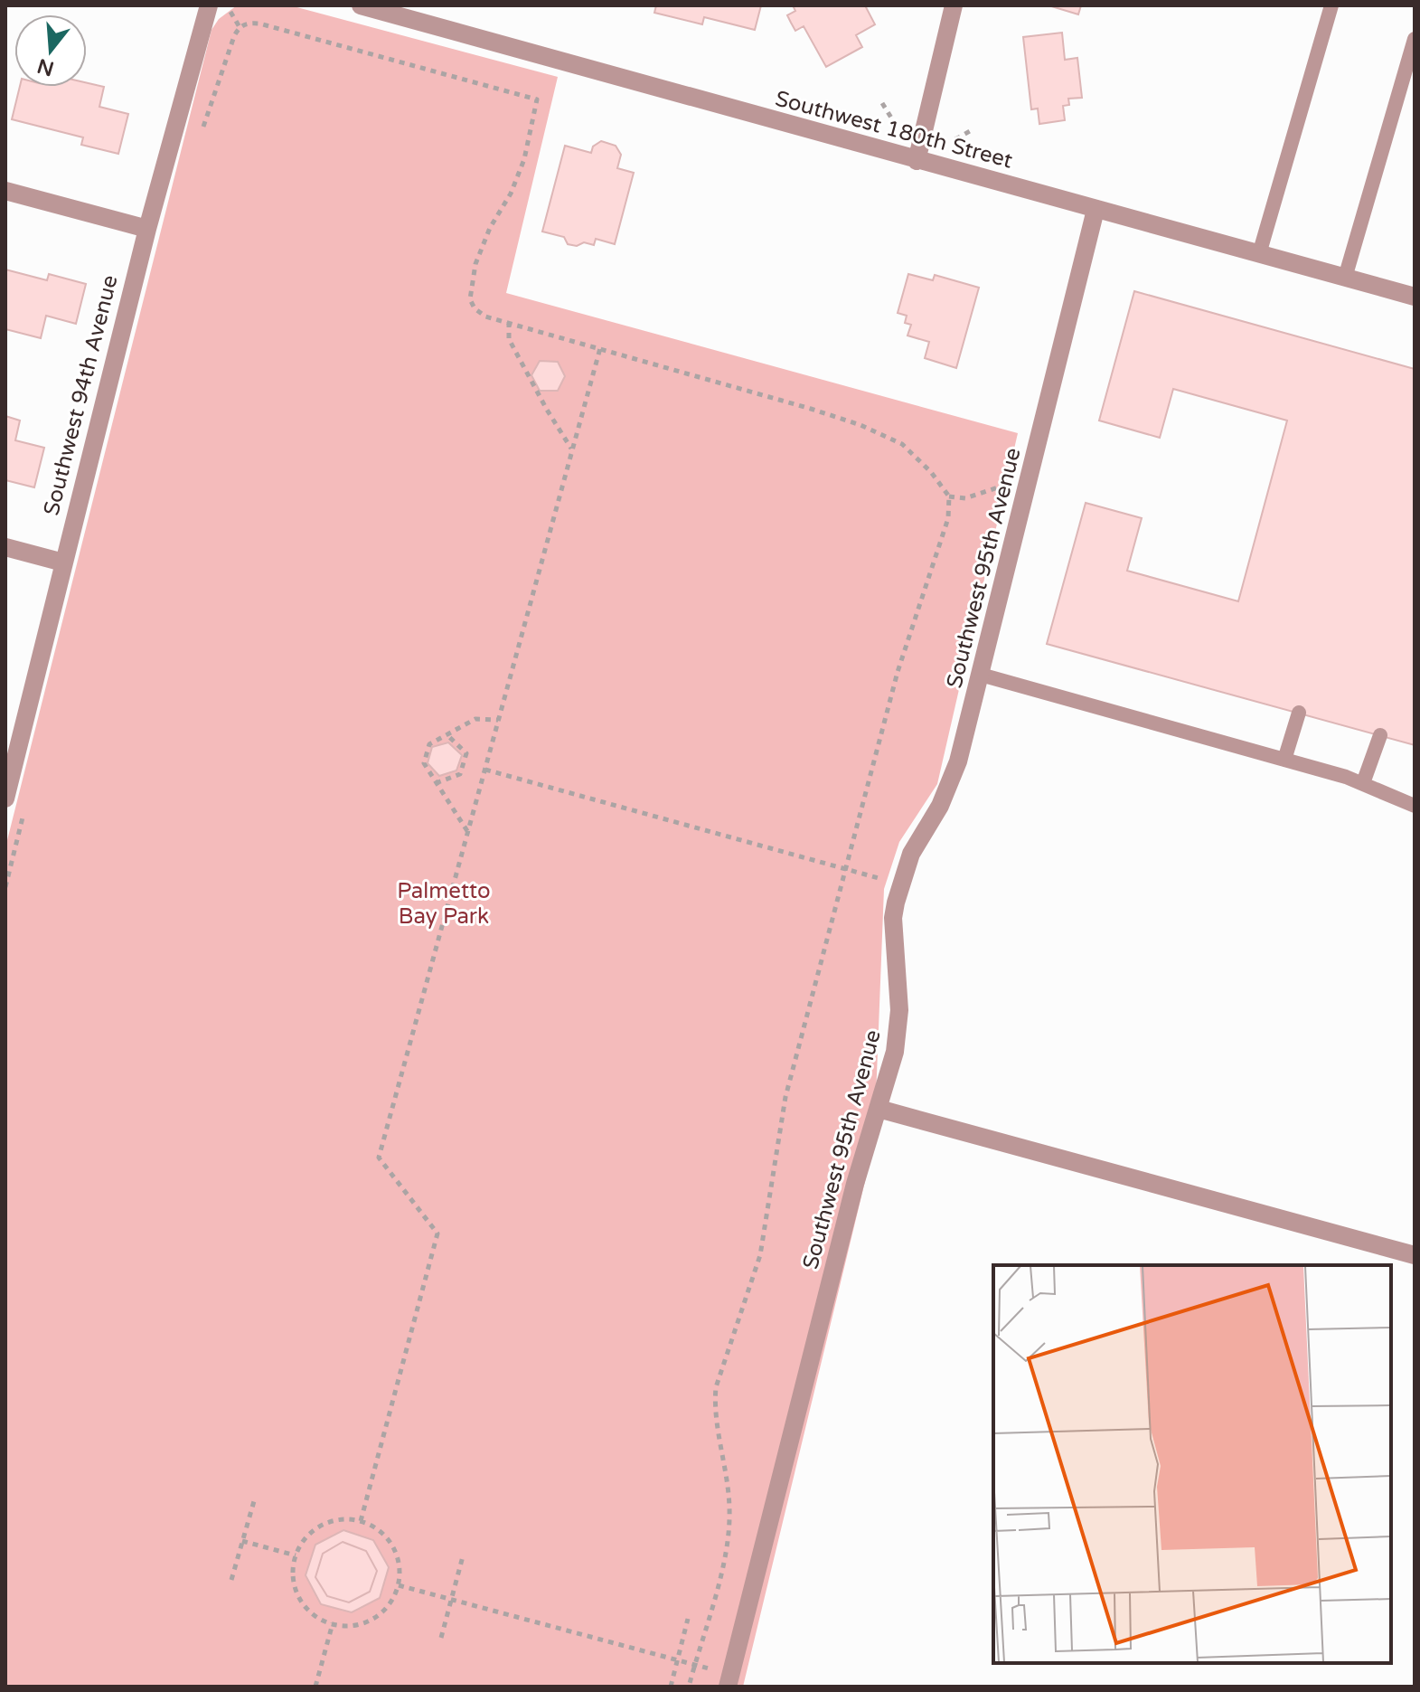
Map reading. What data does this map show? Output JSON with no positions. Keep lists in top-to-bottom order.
{
  "streets": {
    "street": ["Southwest 180th Street", "Southwest 94th Avenue", "Southwest 95th Avenue"]
  },
  "crossings": [
    ["Southwest 180th Street", "Southwest 95th Avenue"]
  ],
  "parks": ["Palmetto Bay Park"],
  "north": "bottom"
}
